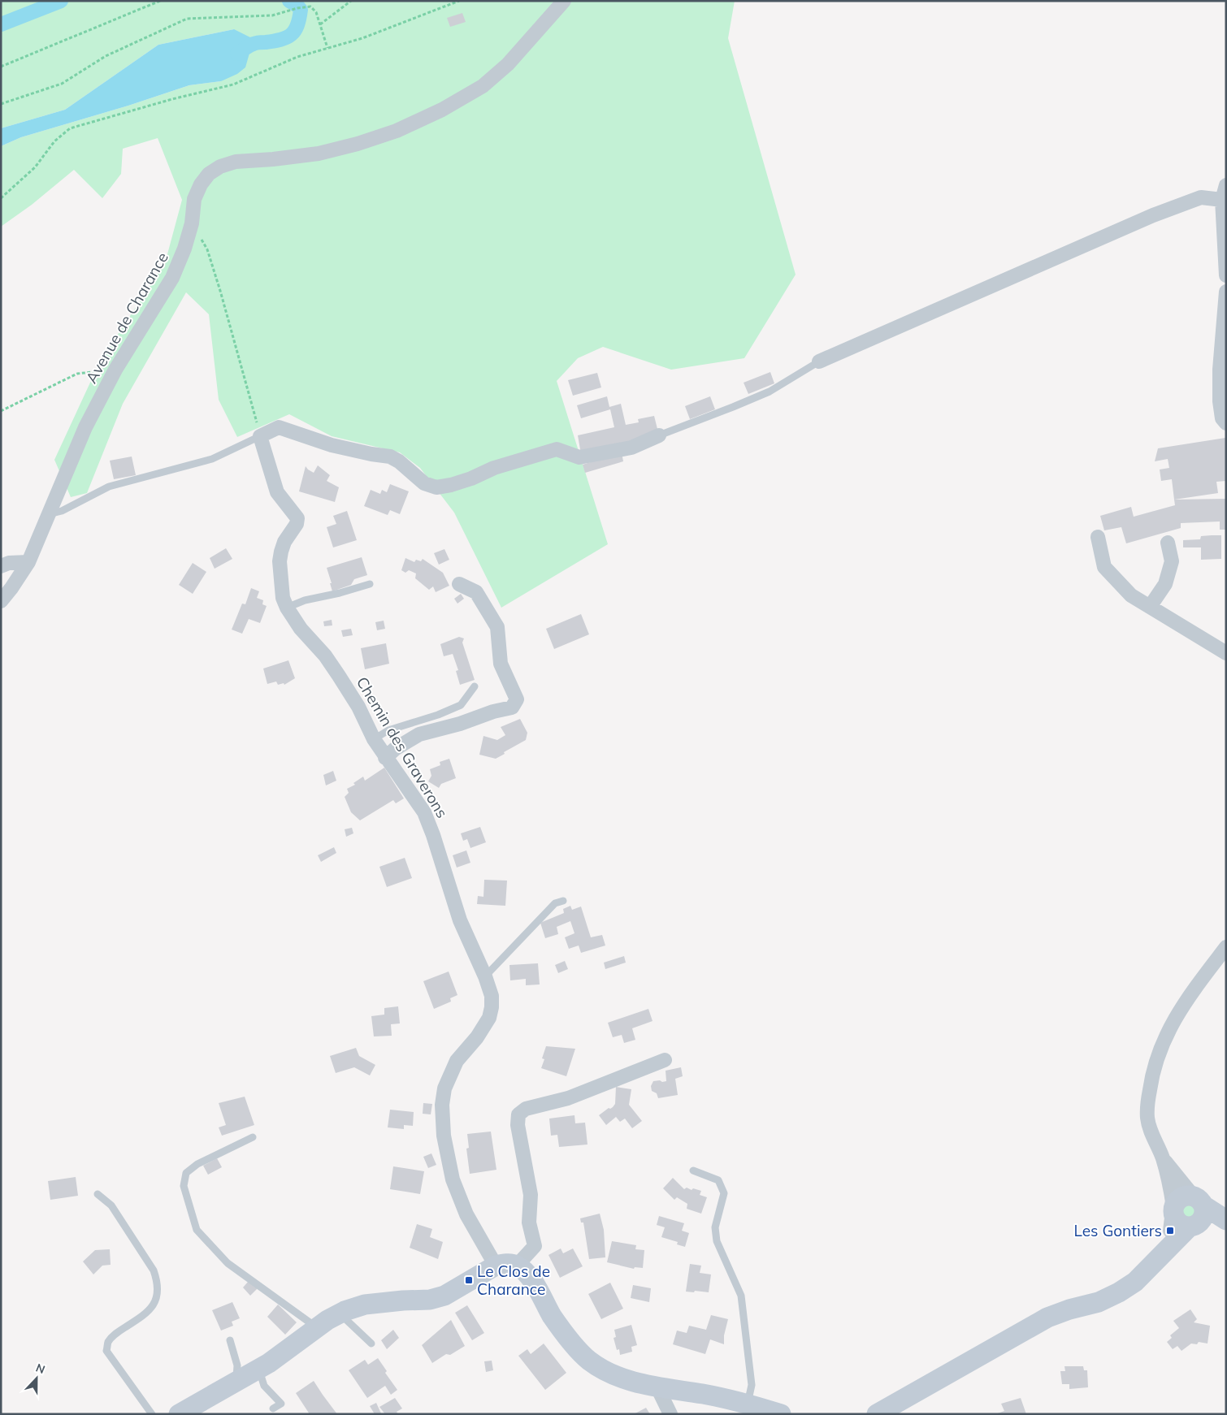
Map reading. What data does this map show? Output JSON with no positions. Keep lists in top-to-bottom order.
{
  "streets": {
    "street": ["Avenue de Charance", "Chemin des Graverons"]
  },
  "places": {
    "transit": ["Les Gontiers", "Le Clos de Charance"]
  },
  "north": "top"
}
